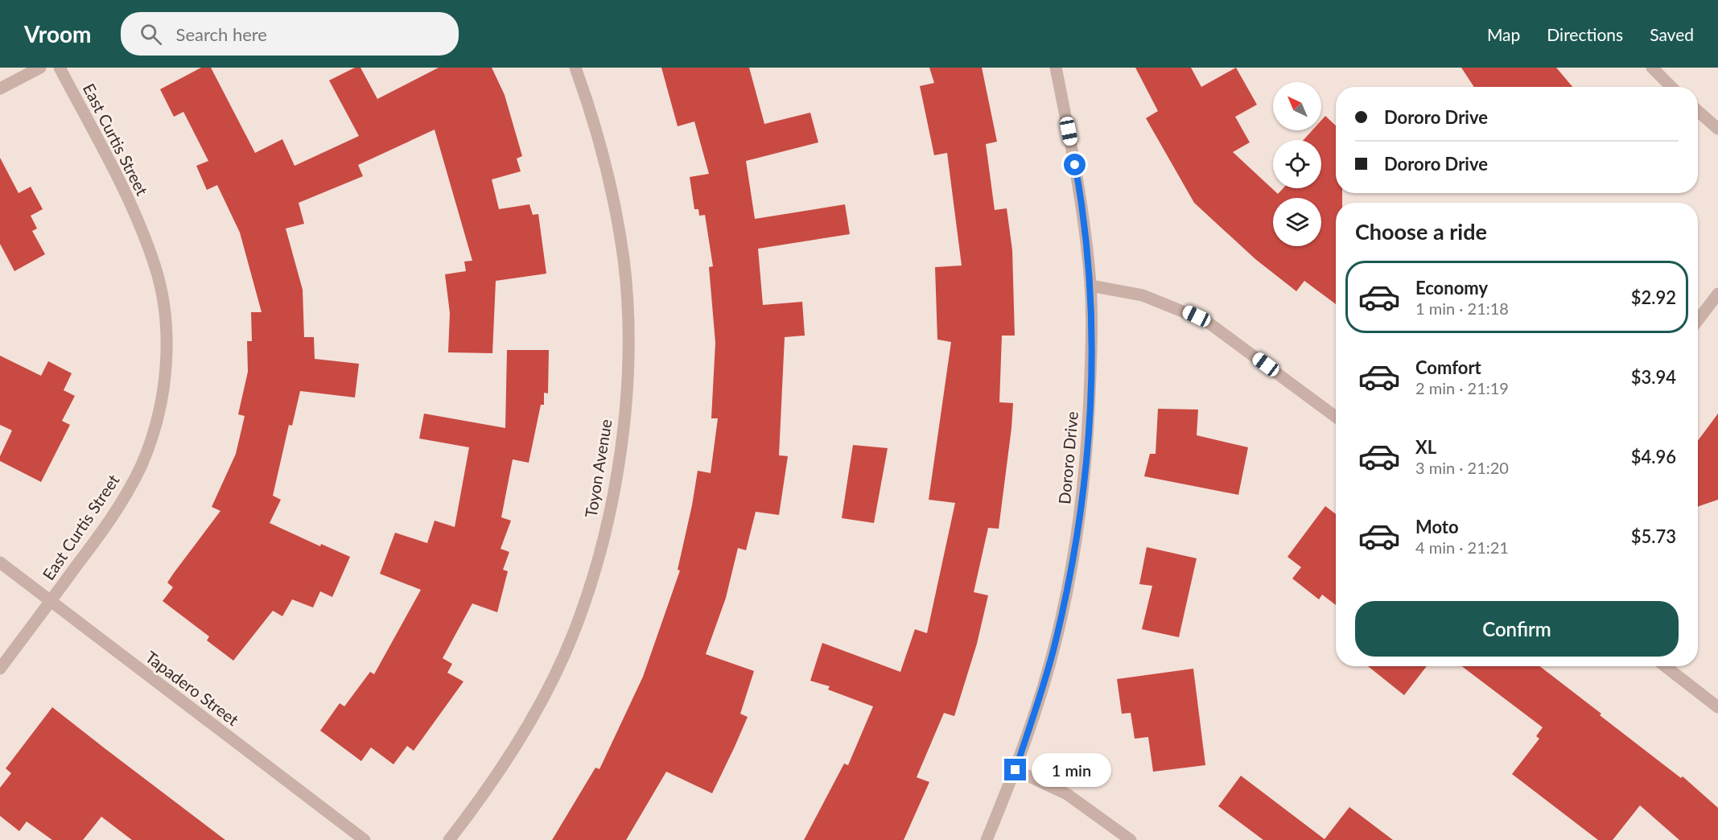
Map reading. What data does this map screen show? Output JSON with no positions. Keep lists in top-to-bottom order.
{
  "streets": {
    "street": [
      "East Curtis Street",
      "Dororo Drive",
      "Toyon Avenue",
      "Tapadero Street"
    ]
  },
  "crossings": [
    ["East Curtis Street", "Tapadero Street"]
  ],
  "north": "top left",
  "page": {
    "header": "Vroom",
    "search": "Search here",
    "nav": ["Map", "Directions", "Saved"],
    "banner": ["Dororo Drive", "Dororo Drive"],
    "heading": "Choose a ride",
    "list": [
      {
        "name": "Economy",
        "note": "1 min · 21:18",
        "value": "$2.92"
      },
      {
        "name": "Comfort",
        "note": "2 min · 21:19",
        "value": "$3.94"
      },
      {
        "name": "XL",
        "note": "3 min · 21:20",
        "value": "$4.96"
      },
      {
        "name": "Moto",
        "note": "4 min · 21:21",
        "value": "$5.73"
      }
    ],
    "buttons": "Confirm",
    "bubble": "1 min"
  }
}
